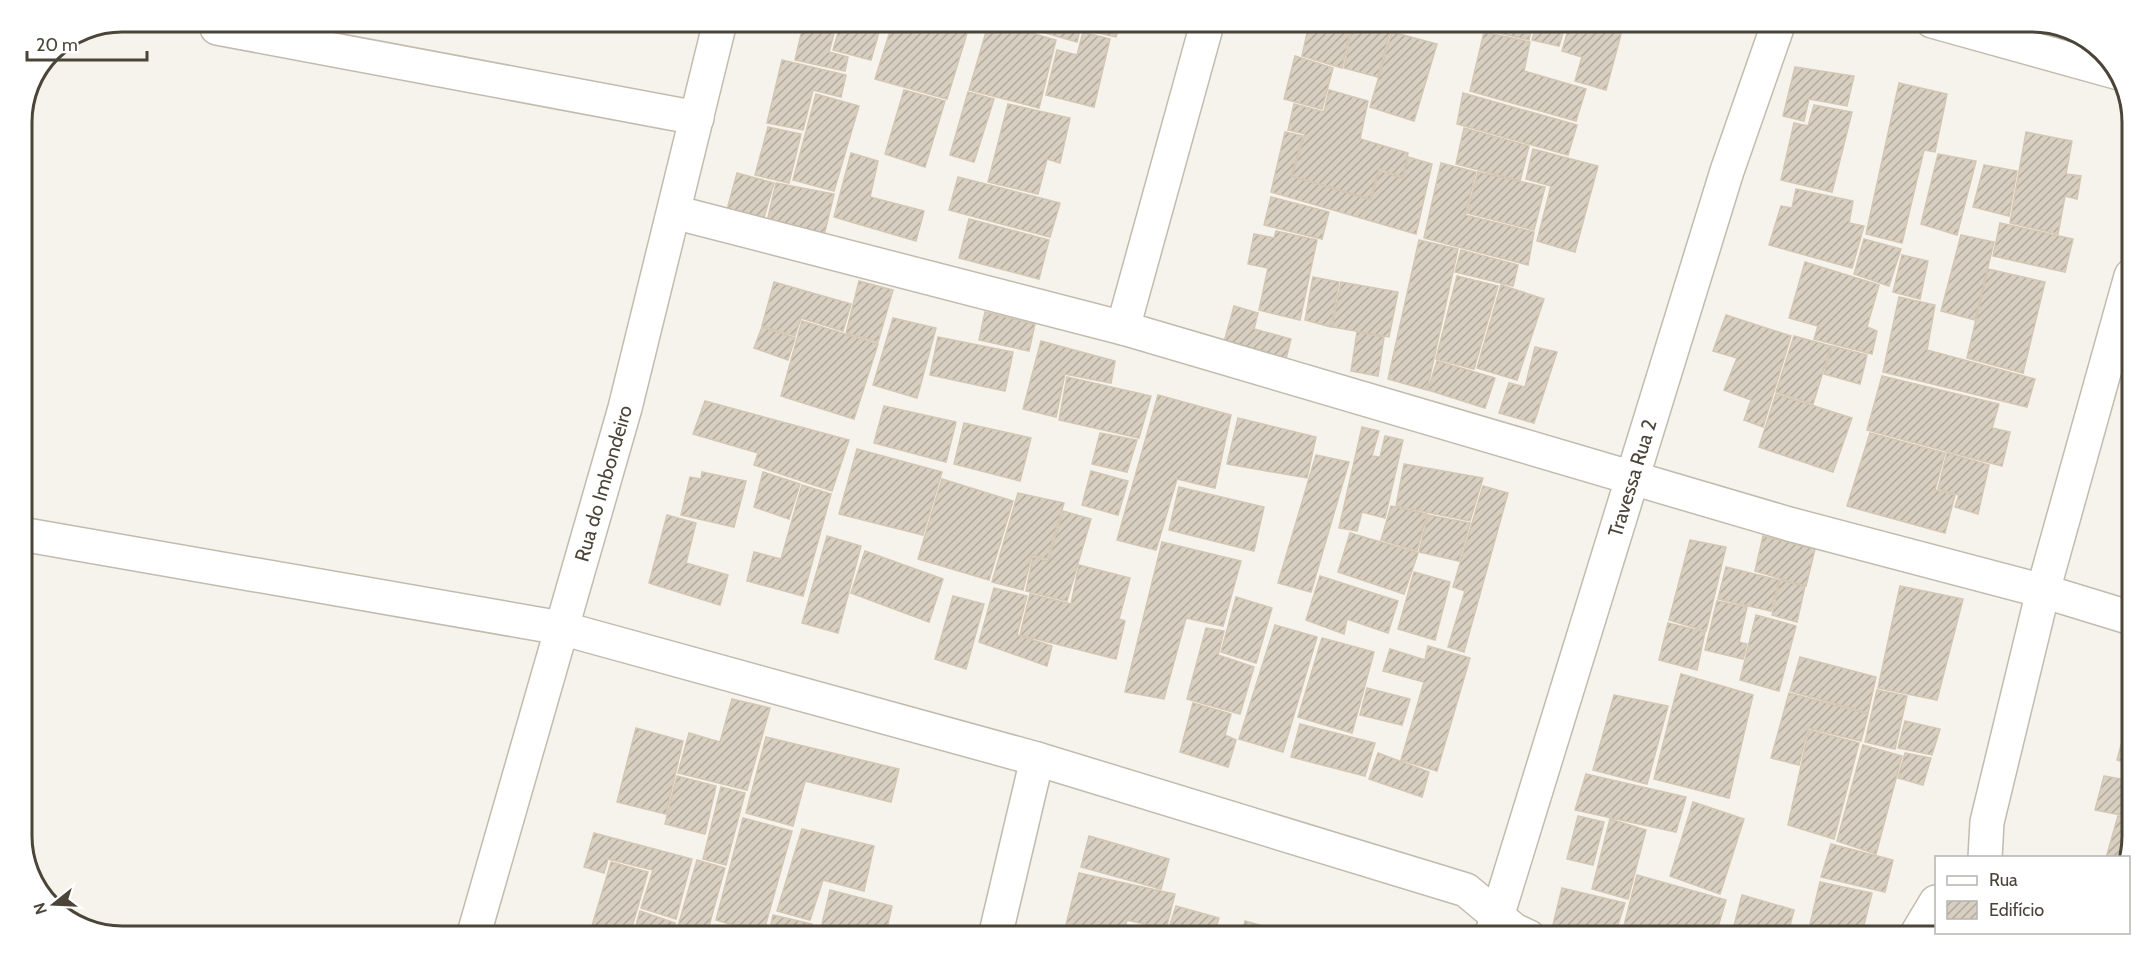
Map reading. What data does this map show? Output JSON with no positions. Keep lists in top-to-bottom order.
{
  "streets": {
    "street": ["Travessa Rua 2", "Rua do Imbondeiro"]
  },
  "legend": ["Rua", "Edifício"],
  "scale_bar": "20 m",
  "north": "left"
}
